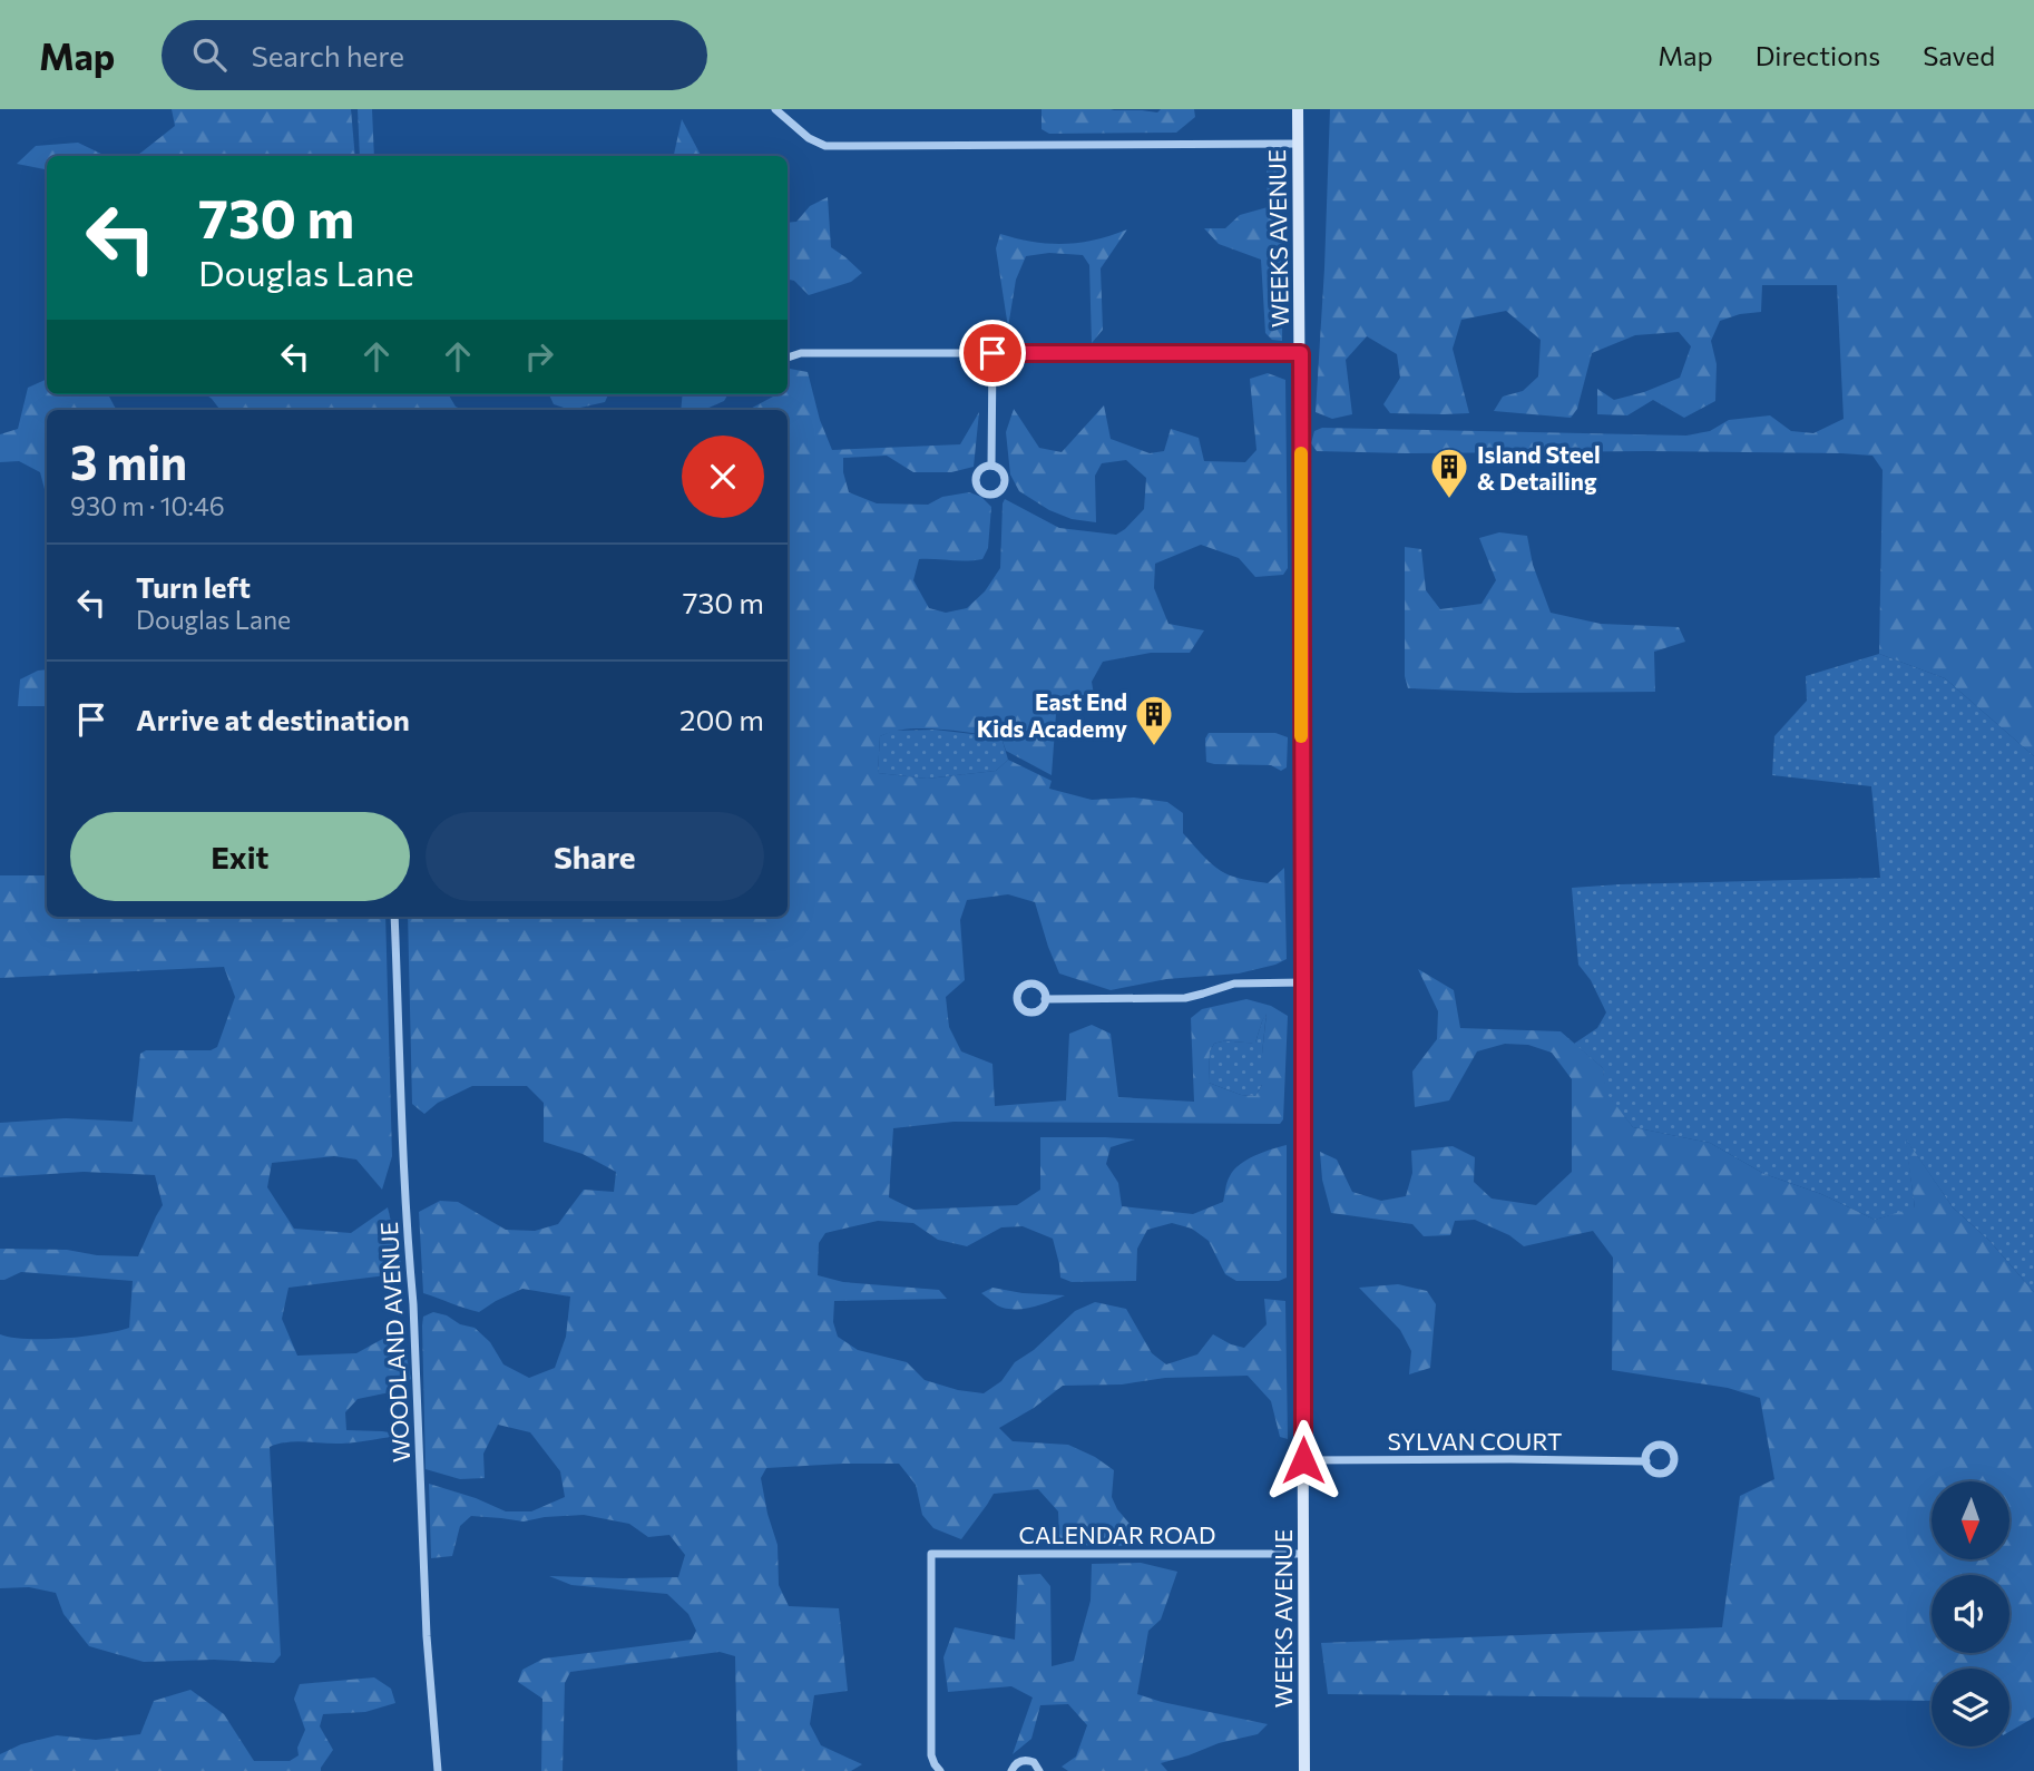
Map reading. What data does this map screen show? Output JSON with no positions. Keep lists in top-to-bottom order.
{
  "streets": {
    "street": [
      "WEEKS AVENUE",
      "WOODLAND AVENUE",
      "SYLVAN COURT",
      "CALENDAR ROAD"
    ]
  },
  "crossings": [
    ["WEEKS AVENUE", "SYLVAN COURT"],
    ["WEEKS AVENUE", "CALENDAR ROAD"]
  ],
  "places": {
    "building": ["Island Steel & Detailing", "East End Kids Academy"]
  },
  "north": "bottom",
  "page": {
    "header": "Map",
    "search": "Search here",
    "nav": ["Map", "Directions", "Saved"],
    "turn": ["730 m", "Douglas Lane"],
    "heading": ["3 min", "930 m · 10:46"],
    "list": [
      {
        "name": "Turn left",
        "note": "Douglas Lane",
        "value": "730 m"
      },
      {
        "name": "Arrive at destination",
        "value": "200 m"
      }
    ],
    "buttons": ["Exit", "Share"]
  }
}
